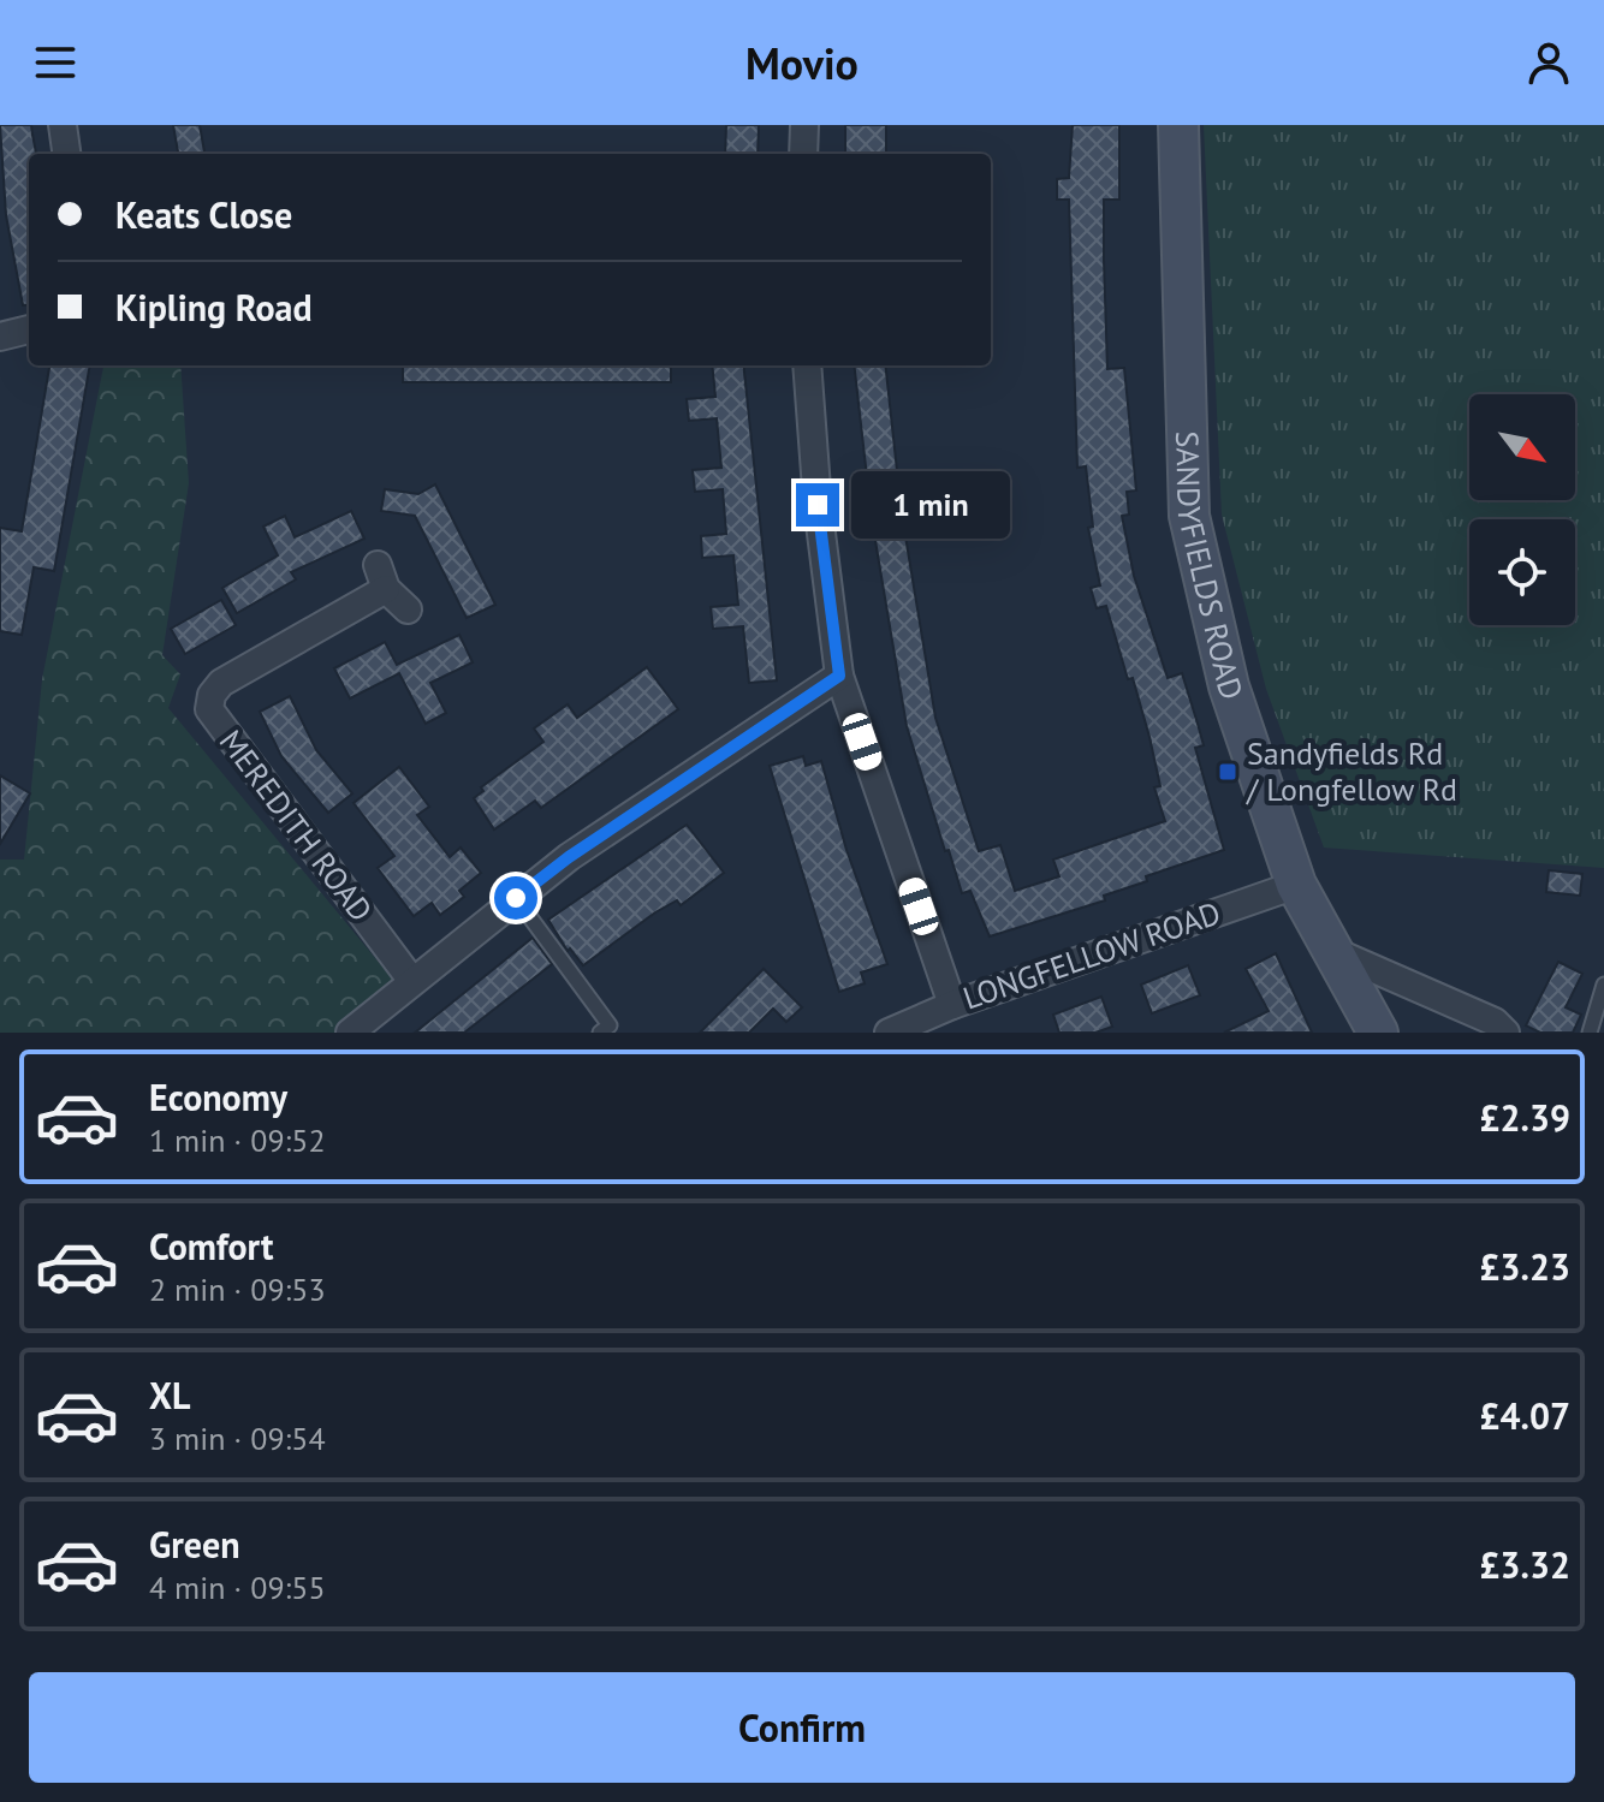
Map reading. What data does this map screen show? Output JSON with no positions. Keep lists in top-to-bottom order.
{
  "streets": {
    "street": ["SANDYFIELDS ROAD", "MEREDITH ROAD", "LONGFELLOW ROAD"]
  },
  "crossings": [
    ["SANDYFIELDS ROAD", "LONGFELLOW ROAD"]
  ],
  "places": {
    "transit": ["Sandyfields Rd / Longfellow Rd"]
  },
  "north": "bottom right",
  "page": {
    "header": "Movio",
    "banner": ["Keats Close", "Kipling Road"],
    "bubble": "1 min",
    "list": [
      {
        "name": "Economy",
        "note": "1 min · 09:52",
        "value": "£2.39"
      },
      {
        "name": "Comfort",
        "note": "2 min · 09:53",
        "value": "£3.23"
      },
      {
        "name": "XL",
        "note": "3 min · 09:54",
        "value": "£4.07"
      },
      {
        "name": "Green",
        "note": "4 min · 09:55",
        "value": "£3.32"
      }
    ],
    "buttons": "Confirm"
  }
}
